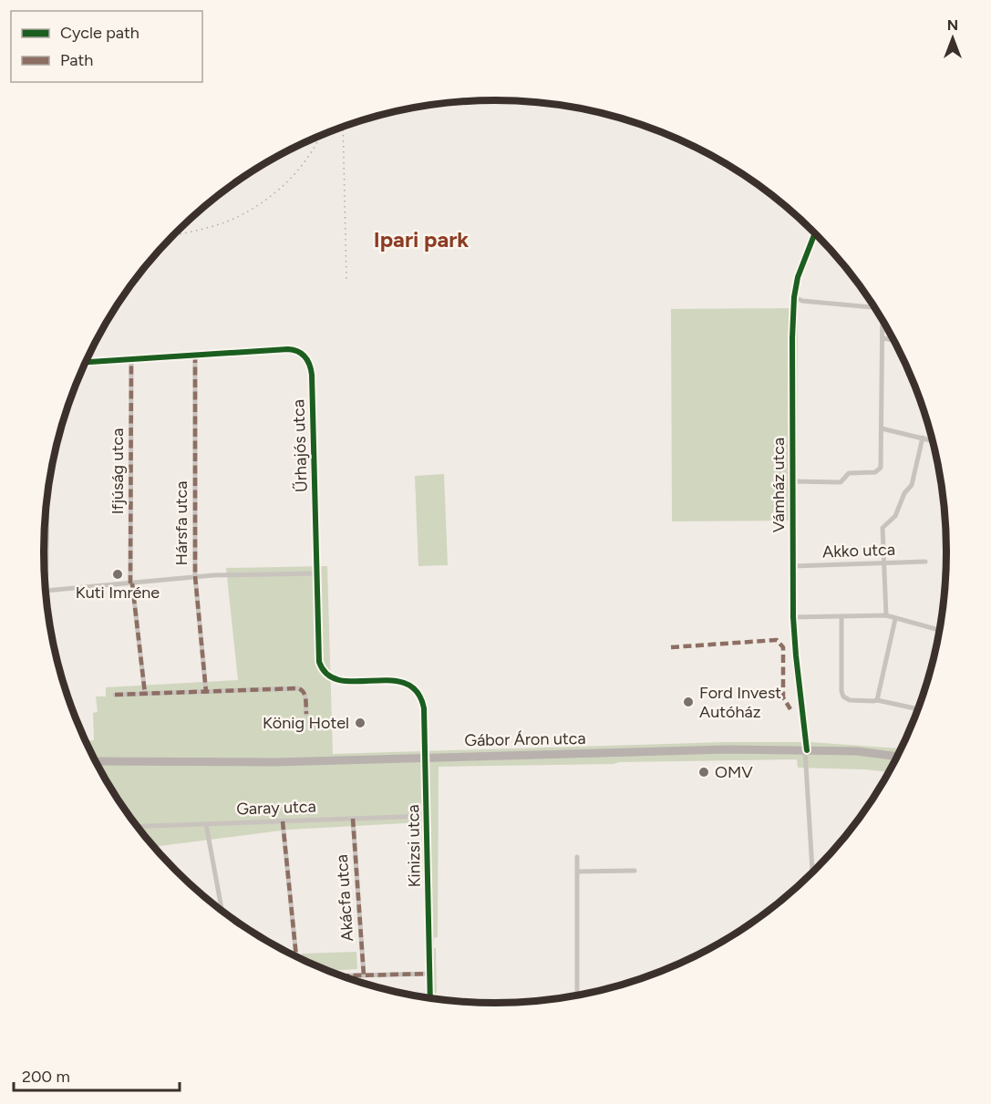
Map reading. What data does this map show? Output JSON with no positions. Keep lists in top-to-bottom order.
{
  "streets": {
    "main road": ["Gábor Áron utca"],
    "street": [
      "Űrhajós utca",
      "Ifjúság utca",
      "Vámház utca",
      "Hársfa utca",
      "Akko utca",
      "Garay utca",
      "Kinizsi utca",
      "Akácfa utca"
    ]
  },
  "crossings": [
    ["Űrhajós utca", "Ifjúság utca"],
    ["Űrhajós utca", "Hársfa utca"],
    ["Űrhajós utca", "Kinizsi utca"],
    ["Vámház utca", "Akko utca"],
    ["Vámház utca", "Gábor Áron utca"],
    ["Gábor Áron utca", "Kinizsi utca"],
    ["Garay utca", "Kinizsi utca"],
    ["Garay utca", "Akácfa utca"]
  ],
  "districts": ["Ipari park"],
  "places": [
    "Kuti Imréne",
    "Ford Invest Autóház",
    "König Hotel",
    "OMV"
  ],
  "legend": ["Cycle path", "Path"],
  "scale_bar": "200 m",
  "north": "top"
}
